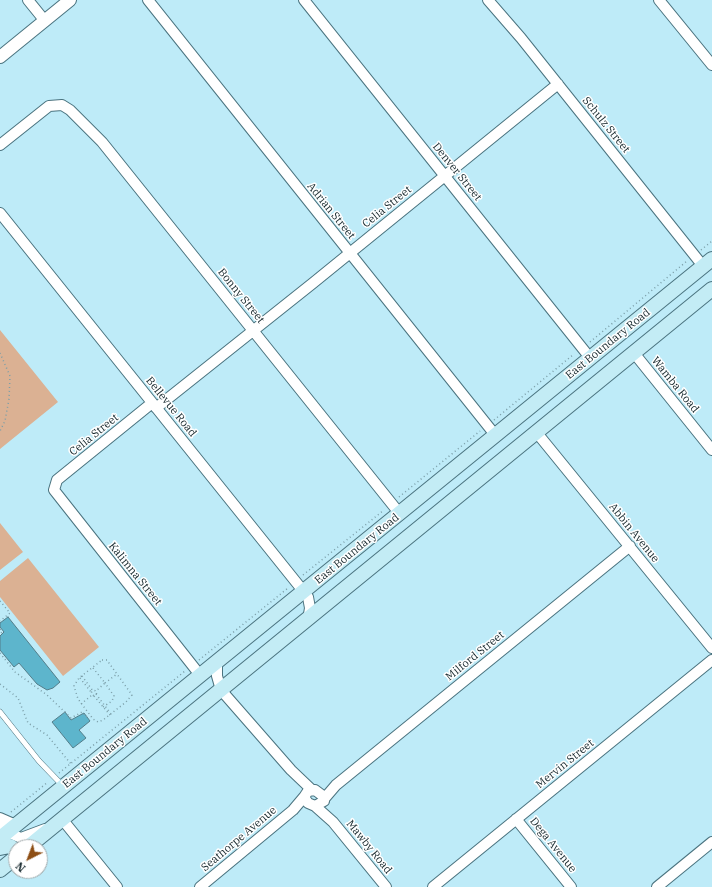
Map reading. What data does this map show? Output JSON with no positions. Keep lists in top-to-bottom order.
{
  "streets": {
    "main road": ["East Boundary Road"],
    "street": [
      "Schulz Street",
      "Denver Street",
      "Celia Street",
      "Adrian Street",
      "Bonny Street",
      "Wamba Road",
      "Bellevue Road",
      "Abbin Avenue",
      "Kalimna Street",
      "Milford Street",
      "Mervin Street",
      "Seathorpe Avenue",
      "Dega Avenue",
      "Mawby Road"
    ]
  },
  "crossings": [
    ["Schulz Street", "Celia Street"],
    ["Schulz Street", "East Boundary Road"],
    ["Denver Street", "Celia Street"],
    ["Denver Street", "East Boundary Road"],
    ["Celia Street", "Adrian Street"],
    ["Celia Street", "Bonny Street"],
    ["Celia Street", "Bellevue Road"],
    ["Celia Street", "Kalimna Street"],
    ["Adrian Street", "East Boundary Road"],
    ["Bonny Street", "East Boundary Road"],
    ["East Boundary Road", "Bellevue Road"],
    ["East Boundary Road", "Kalimna Street"],
    ["East Boundary Road", "Mawby Road"],
    ["Abbin Avenue", "Milford Street"],
    ["Milford Street", "Seathorpe Avenue"],
    ["Milford Street", "Mawby Road"],
    ["Mervin Street", "Dega Avenue"],
    ["Seathorpe Avenue", "Mawby Road"]
  ],
  "north": "bottom left"
}
